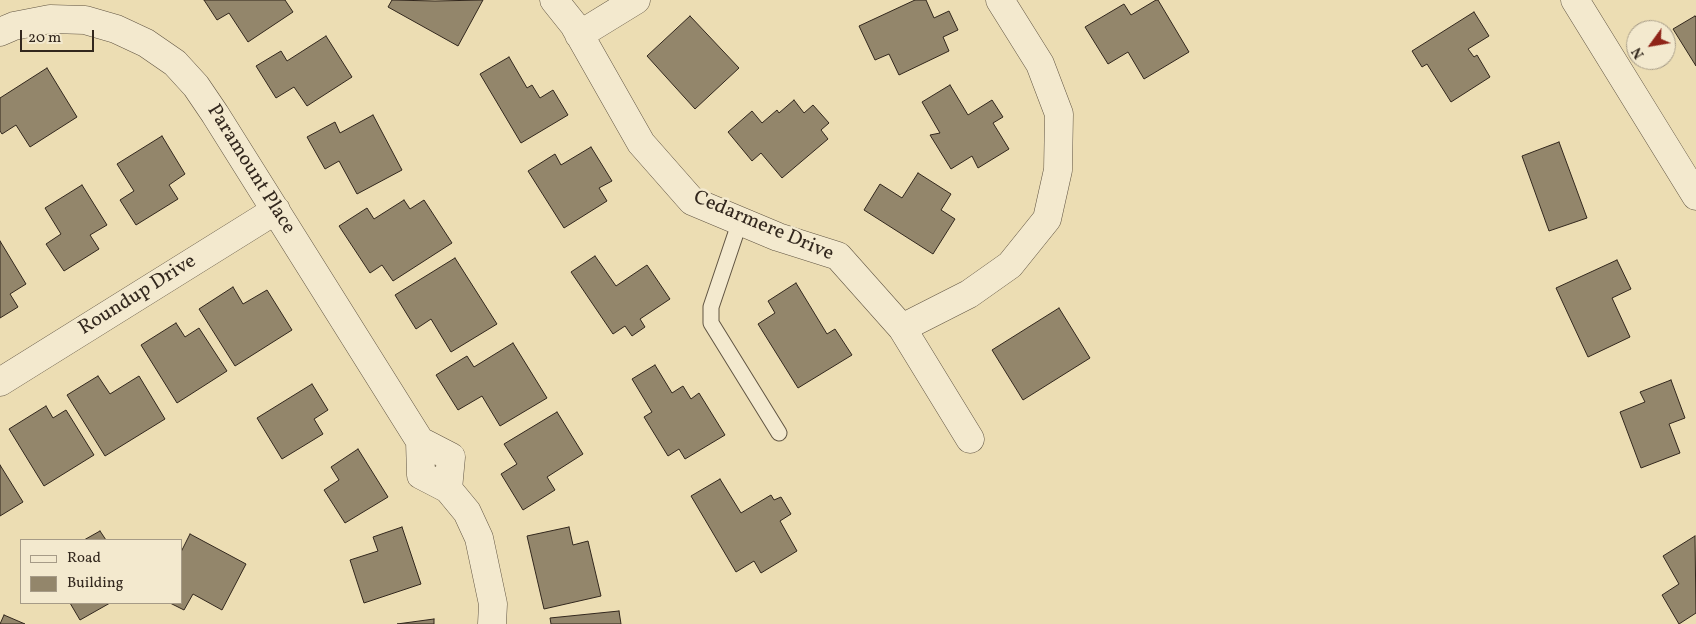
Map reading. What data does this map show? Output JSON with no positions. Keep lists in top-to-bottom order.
{
  "streets": {
    "street": ["Paramount Place", "Cedarmere Drive", "Roundup Drive"]
  },
  "crossings": [
    ["Paramount Place", "Roundup Drive"]
  ],
  "legend": ["Road", "Building"],
  "scale_bar": "20 m",
  "north": "bottom left"
}
